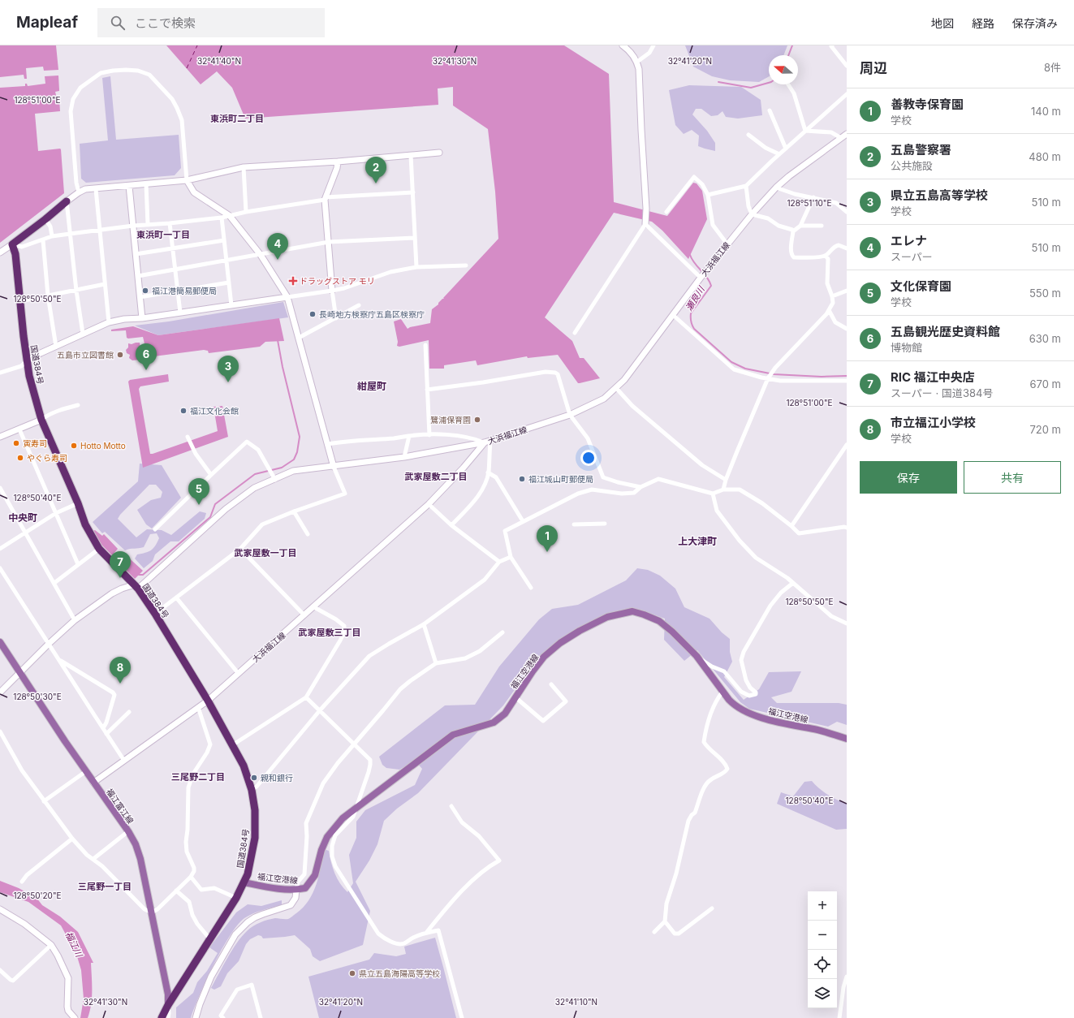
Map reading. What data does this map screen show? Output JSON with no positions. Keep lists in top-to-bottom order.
{
  "streets": {
    "highway": ["国道384号"],
    "main road": ["福江空港線", "福江富江線"],
    "street": ["大浜福江線"]
  },
  "crossings": [
    ["大浜福江線", "国道384号"],
    ["大浜福江線", "福江富江線"],
    ["国道384号", "福江空港線"],
    ["国道384号", "福江富江線"]
  ],
  "districts": [
    "東浜町二丁目",
    "東浜町一丁目",
    "紺屋町",
    "武家屋敷二丁目",
    "中央町",
    "上大津町",
    "武家屋敷一丁目",
    "武家屋敷三丁目",
    "三尾野二丁目",
    "三尾野一丁目"
  ],
  "water": ["瀬良川", "福江川"],
  "places": {
    "health": ["ドラッグストア モリ"],
    "other": [
      "福江港簡易郵便局",
      "長崎地方検察庁五島区検察庁",
      "五島市立図書館",
      "福江文化会館",
      "鷺浦保育園",
      "寅寿司",
      "Hotto Motto",
      "やぐら寿司",
      "福江城山町郵便局",
      "親和銀行",
      "県立五島海陽高等学校"
    ]
  },
  "north": "left",
  "page": {
    "header": "Mapleaf",
    "search": "ここで検索",
    "nav": ["地図", "経路", "保存済み"],
    "heading": ["周辺", "8件"],
    "list": [
      {
        "mark": "1",
        "name": "善教寺保育園",
        "note": "学校",
        "value": "140 m"
      },
      {
        "mark": "2",
        "name": "五島警察署",
        "note": "公共施設",
        "value": "480 m"
      },
      {
        "mark": "3",
        "name": "県立五島高等学校",
        "note": "学校",
        "value": "510 m"
      },
      {
        "mark": "4",
        "name": "エレナ",
        "note": "スーパー",
        "value": "510 m"
      },
      {
        "mark": "5",
        "name": "文化保育園",
        "note": "学校",
        "value": "550 m"
      },
      {
        "mark": "6",
        "name": "五島観光歴史資料館",
        "note": "博物館",
        "value": "630 m"
      },
      {
        "mark": "7",
        "name": "RIC 福江中央店",
        "note": "スーパー · 国道384号",
        "value": "670 m"
      },
      {
        "mark": "8",
        "name": "市立福江小学校",
        "note": "学校",
        "value": "720 m"
      }
    ],
    "pins": [
      "2",
      "4",
      "6",
      "3",
      "5",
      "1",
      "7",
      "8"
    ],
    "buttons": ["保存", "共有"],
    "map_buttons": ["+", "−"]
  },
  "coordinates": [
    "32°41'40\"N",
    "32°41'30\"N",
    "32°41'20\"N",
    "128°51'00\"E",
    "128°51'10\"E",
    "128°50'50\"E",
    "128°50'40\"E",
    "128°50'30\"E",
    "128°50'20\"E",
    "32°41'10\"N"
  ]
}
